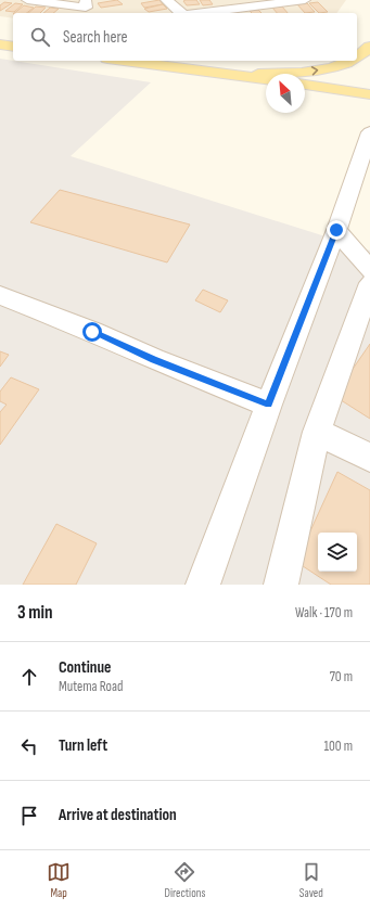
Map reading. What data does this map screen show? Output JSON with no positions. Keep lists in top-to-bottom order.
{
  "north": "top left",
  "page": {
    "search": "Search here",
    "heading": ["3 min", "Walk · 170 m"],
    "list": [
      ["Continue", "Mutema Road", "70 m"],
      ["Turn left", "100 m"],
      "Arrive at destination"
    ],
    "nav": ["Map", "Directions", "Saved"]
  }
}
